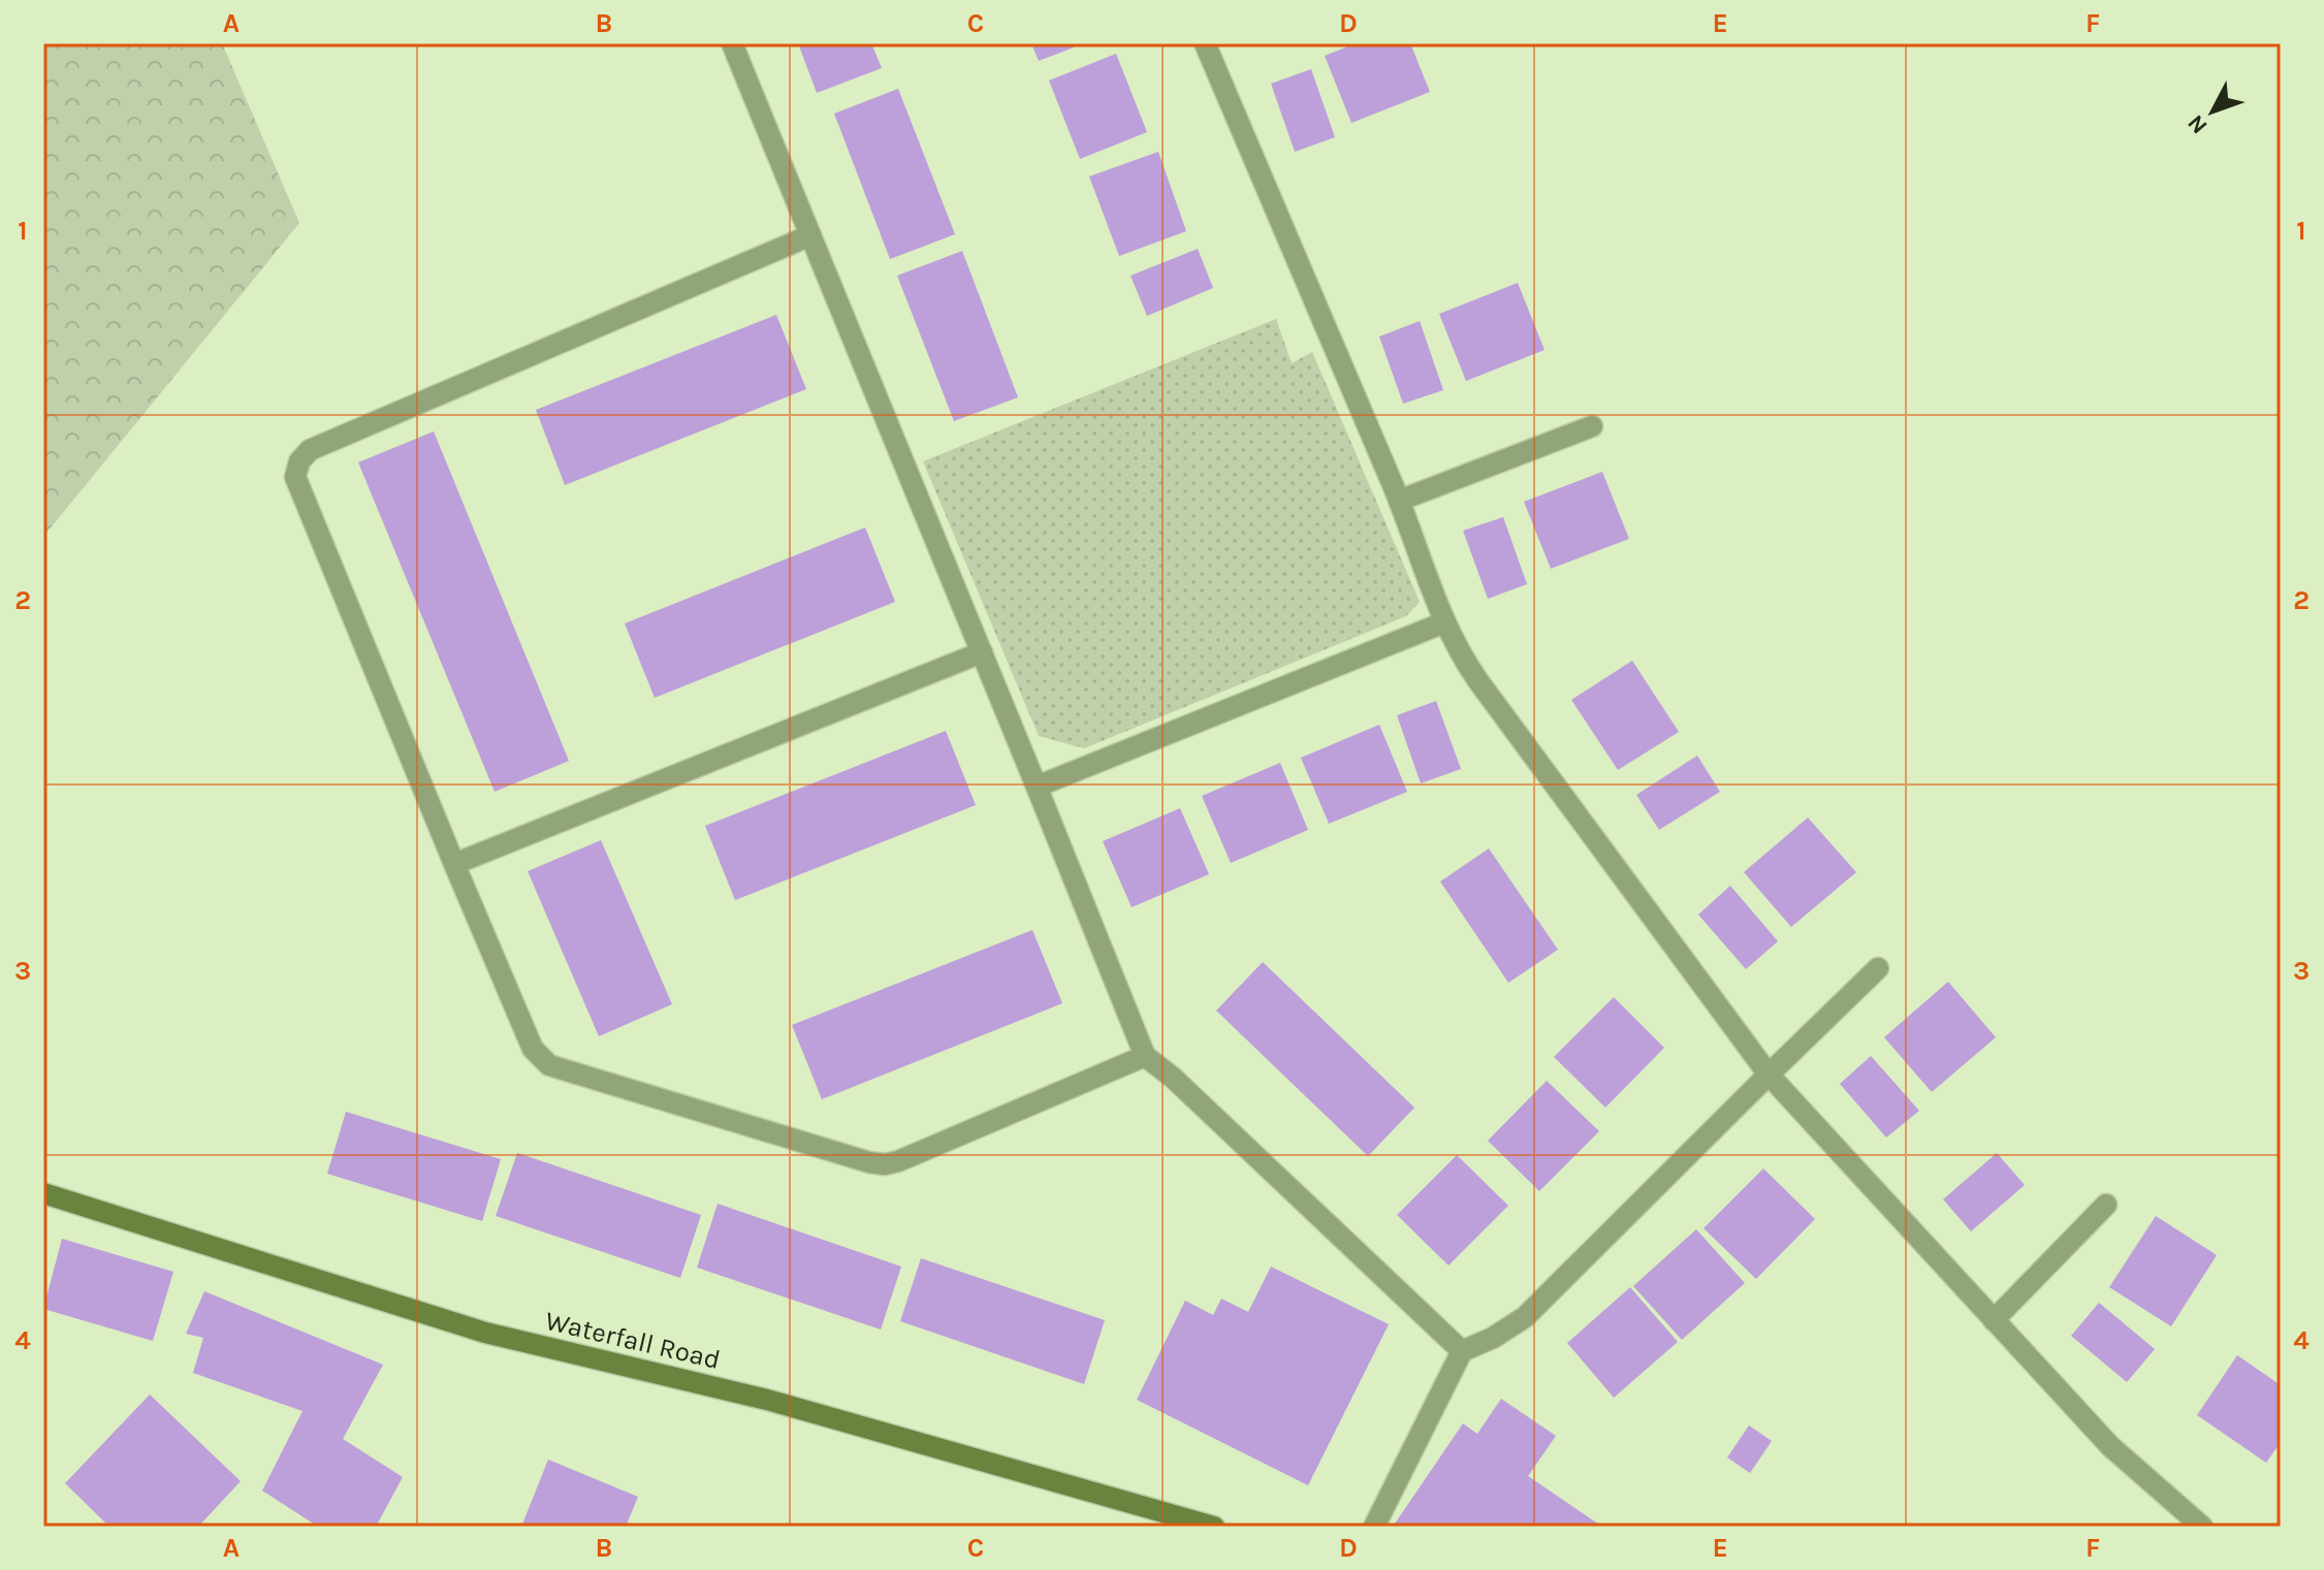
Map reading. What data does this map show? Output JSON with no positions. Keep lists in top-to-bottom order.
{
  "streets": {
    "street": ["Waterfall Road"]
  },
  "north": "bottom left",
  "grid": {
    "columns": [
      "A",
      "B",
      "C",
      "D",
      "E",
      "F"
    ],
    "rows": [
      "1",
      "2",
      "3",
      "4"
    ]
  }
}
